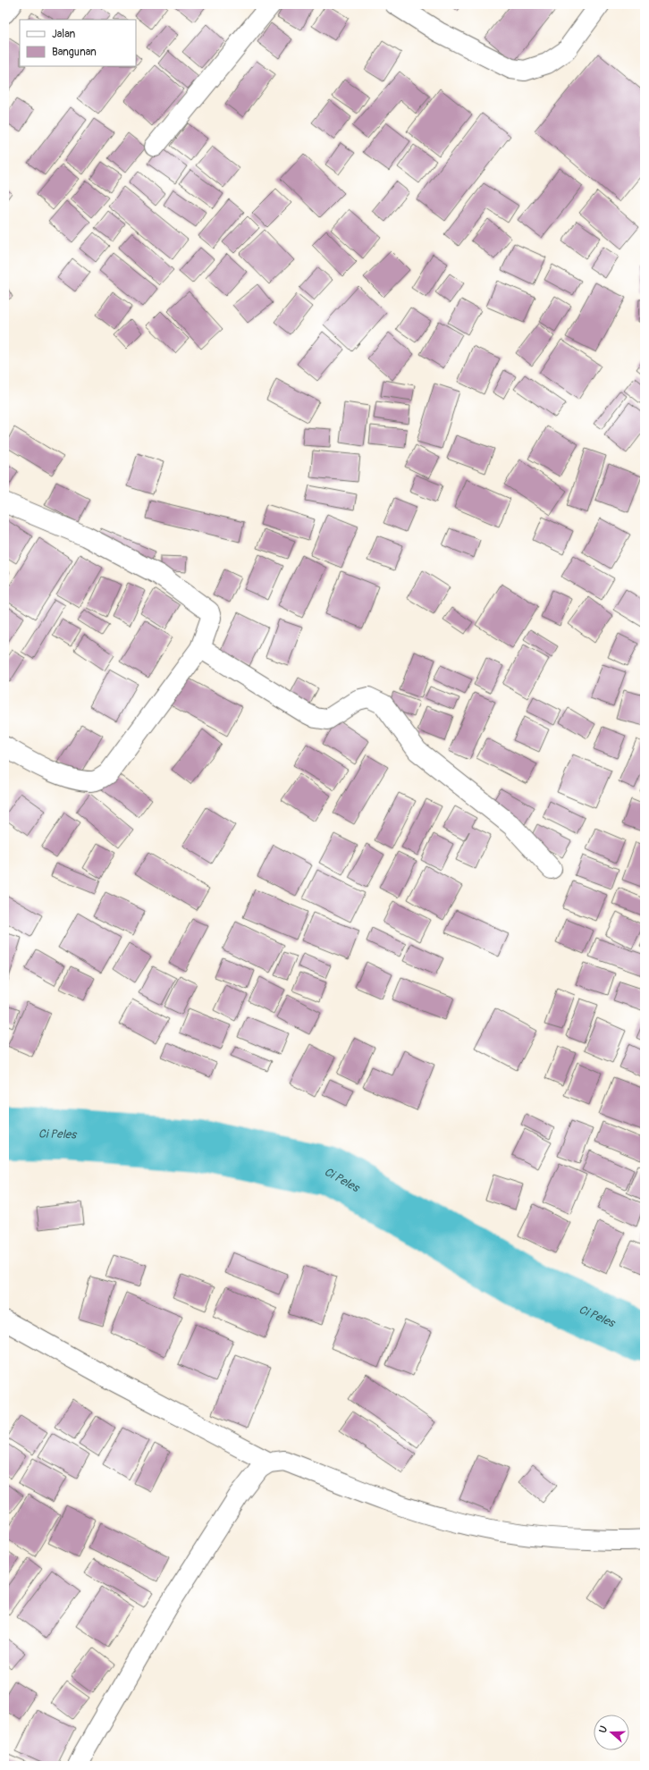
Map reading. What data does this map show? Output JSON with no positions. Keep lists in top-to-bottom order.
{
  "water": ["Ci Peles"],
  "legend": ["Jalan", "Bangunan"],
  "north": "left"
}
